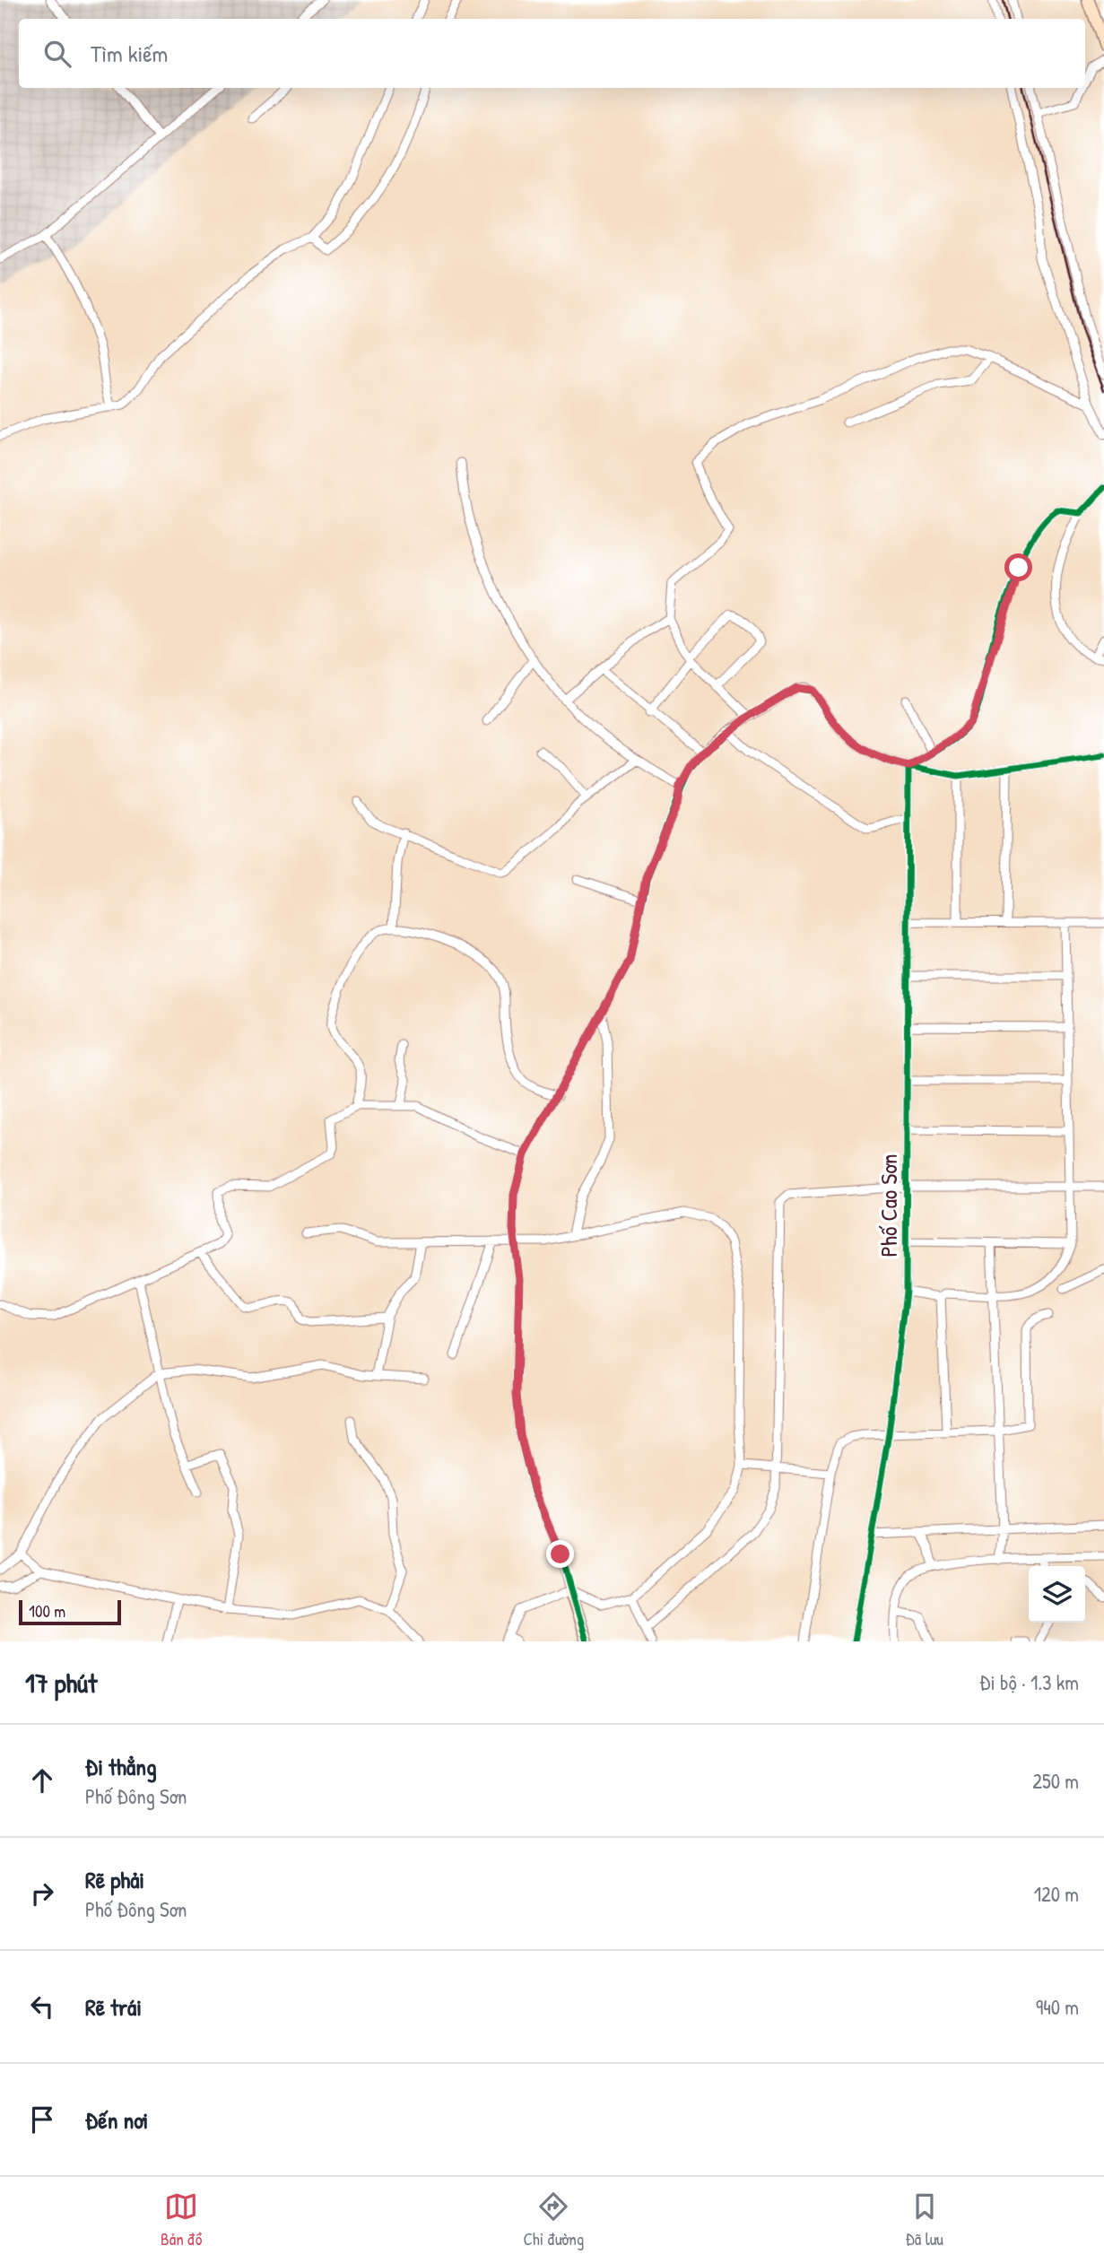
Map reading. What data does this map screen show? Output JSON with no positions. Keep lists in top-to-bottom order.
{
  "streets": {
    "street": ["Phố Cao Sơn"]
  },
  "scale_bar": "100 m",
  "page": {
    "search": "Tìm kiếm",
    "scale": "100 m",
    "heading": ["17 phút", "Đi bộ · 1.3 km"],
    "list": [
      ["Đi thẳng", "Phố Đông Sơn", "250 m"],
      ["Rẽ phải", "Phố Đông Sơn", "120 m"],
      ["Rẽ trái", "940 m"],
      "Đến nơi"
    ],
    "nav": ["Bản đồ", "Chỉ đường", "Đã lưu"]
  }
}
